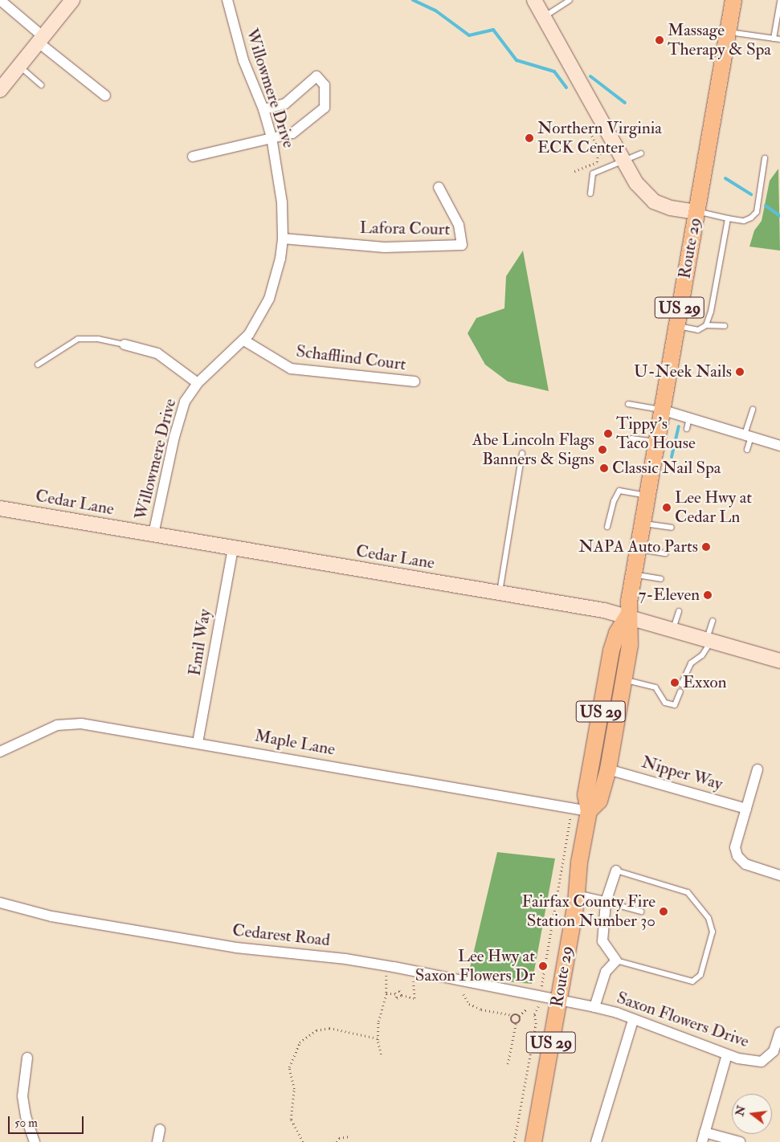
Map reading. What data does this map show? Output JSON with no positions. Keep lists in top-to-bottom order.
{
  "streets": {
    "main road": ["Route 29", "US 29", "Cedar Lane"],
    "street": [
      "Willowmere Drive",
      "Lafora Court",
      "Schafflind Court",
      "Emil Way",
      "Maple Lane",
      "Nipper Way",
      "Cedarest Road",
      "Saxon Flowers Drive"
    ]
  },
  "crossings": [
    ["Willowmere Drive", "Lafora Court"],
    ["Willowmere Drive", "Schafflind Court"],
    ["Willowmere Drive", "Cedar Lane"],
    ["Route 29", "Cedar Lane"],
    ["Route 29", "Maple Lane"],
    ["Route 29", "Nipper Way"],
    ["Route 29", "Cedarest Road"],
    ["Route 29", "Saxon Flowers Drive"],
    ["Cedar Lane", "Emil Way"],
    ["Emil Way", "Maple Lane"],
    ["Cedarest Road", "Saxon Flowers Drive"]
  ],
  "places": [
    "Massage Therapy & Spa",
    "Northern Virginia ECK Center",
    "U-Neek Nails",
    "Tippy's Taco House",
    "Abe Lincoln Flags Banners & Signs",
    "Classic Nail Spa",
    "Lee Hwy at Cedar Ln",
    "NAPA Auto Parts",
    "7-Eleven",
    "Exxon",
    "Fairfax County Fire Station Number 30",
    "Lee Hwy at Saxon Flowers Dr"
  ],
  "scale_bar": "50 m",
  "north": "left"
}
